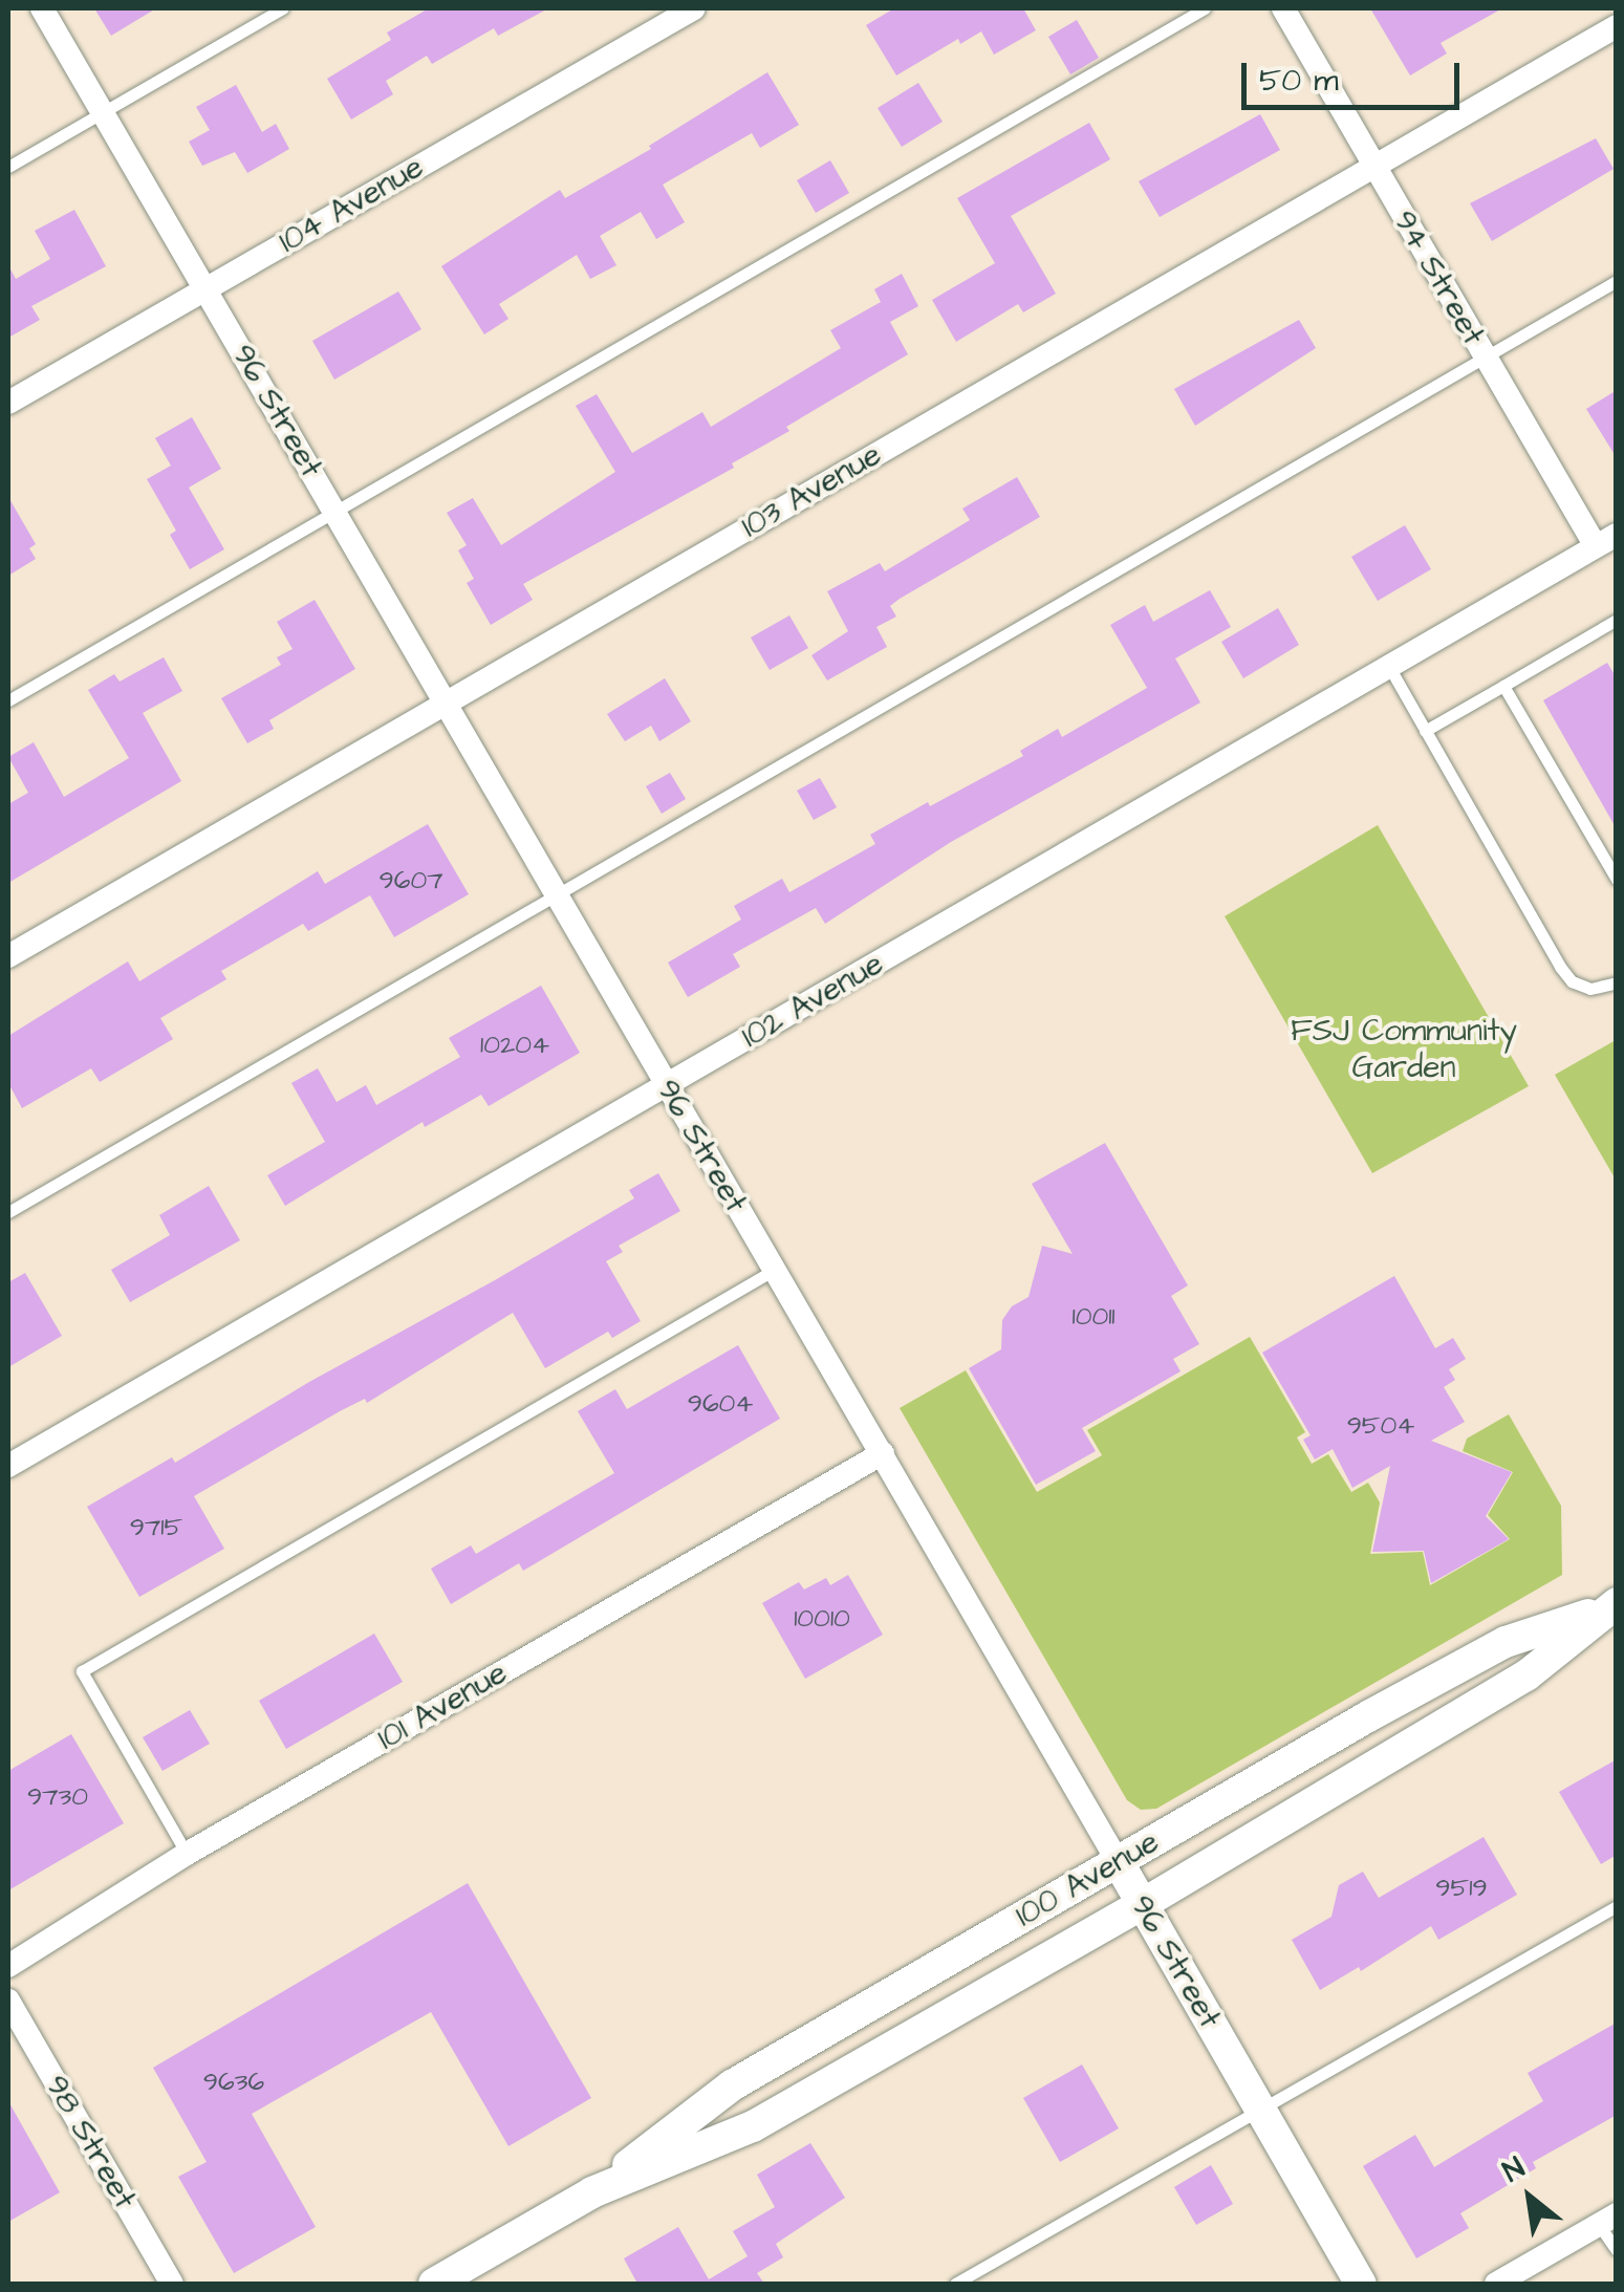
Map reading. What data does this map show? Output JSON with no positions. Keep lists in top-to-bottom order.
{
  "streets": {
    "main road": ["96 Street", "100 Avenue"],
    "street": [
      "104 Avenue",
      "94 Street",
      "103 Avenue",
      "102 Avenue",
      "101 Avenue",
      "98 Street"
    ]
  },
  "crossings": [
    ["104 Avenue", "96 Street"],
    ["94 Street", "103 Avenue"],
    ["94 Street", "102 Avenue"],
    ["96 Street", "103 Avenue"],
    ["96 Street", "102 Avenue"],
    ["96 Street", "101 Avenue"],
    ["96 Street", "100 Avenue"]
  ],
  "parks": ["FSJ Community Garden"],
  "house_numbers": [
    "9607",
    "10204",
    "10011",
    "9604",
    "9504",
    "9715",
    "10010",
    "9730",
    "9519",
    "9636"
  ],
  "scale_bar": "50 m",
  "north": "top left"
}
